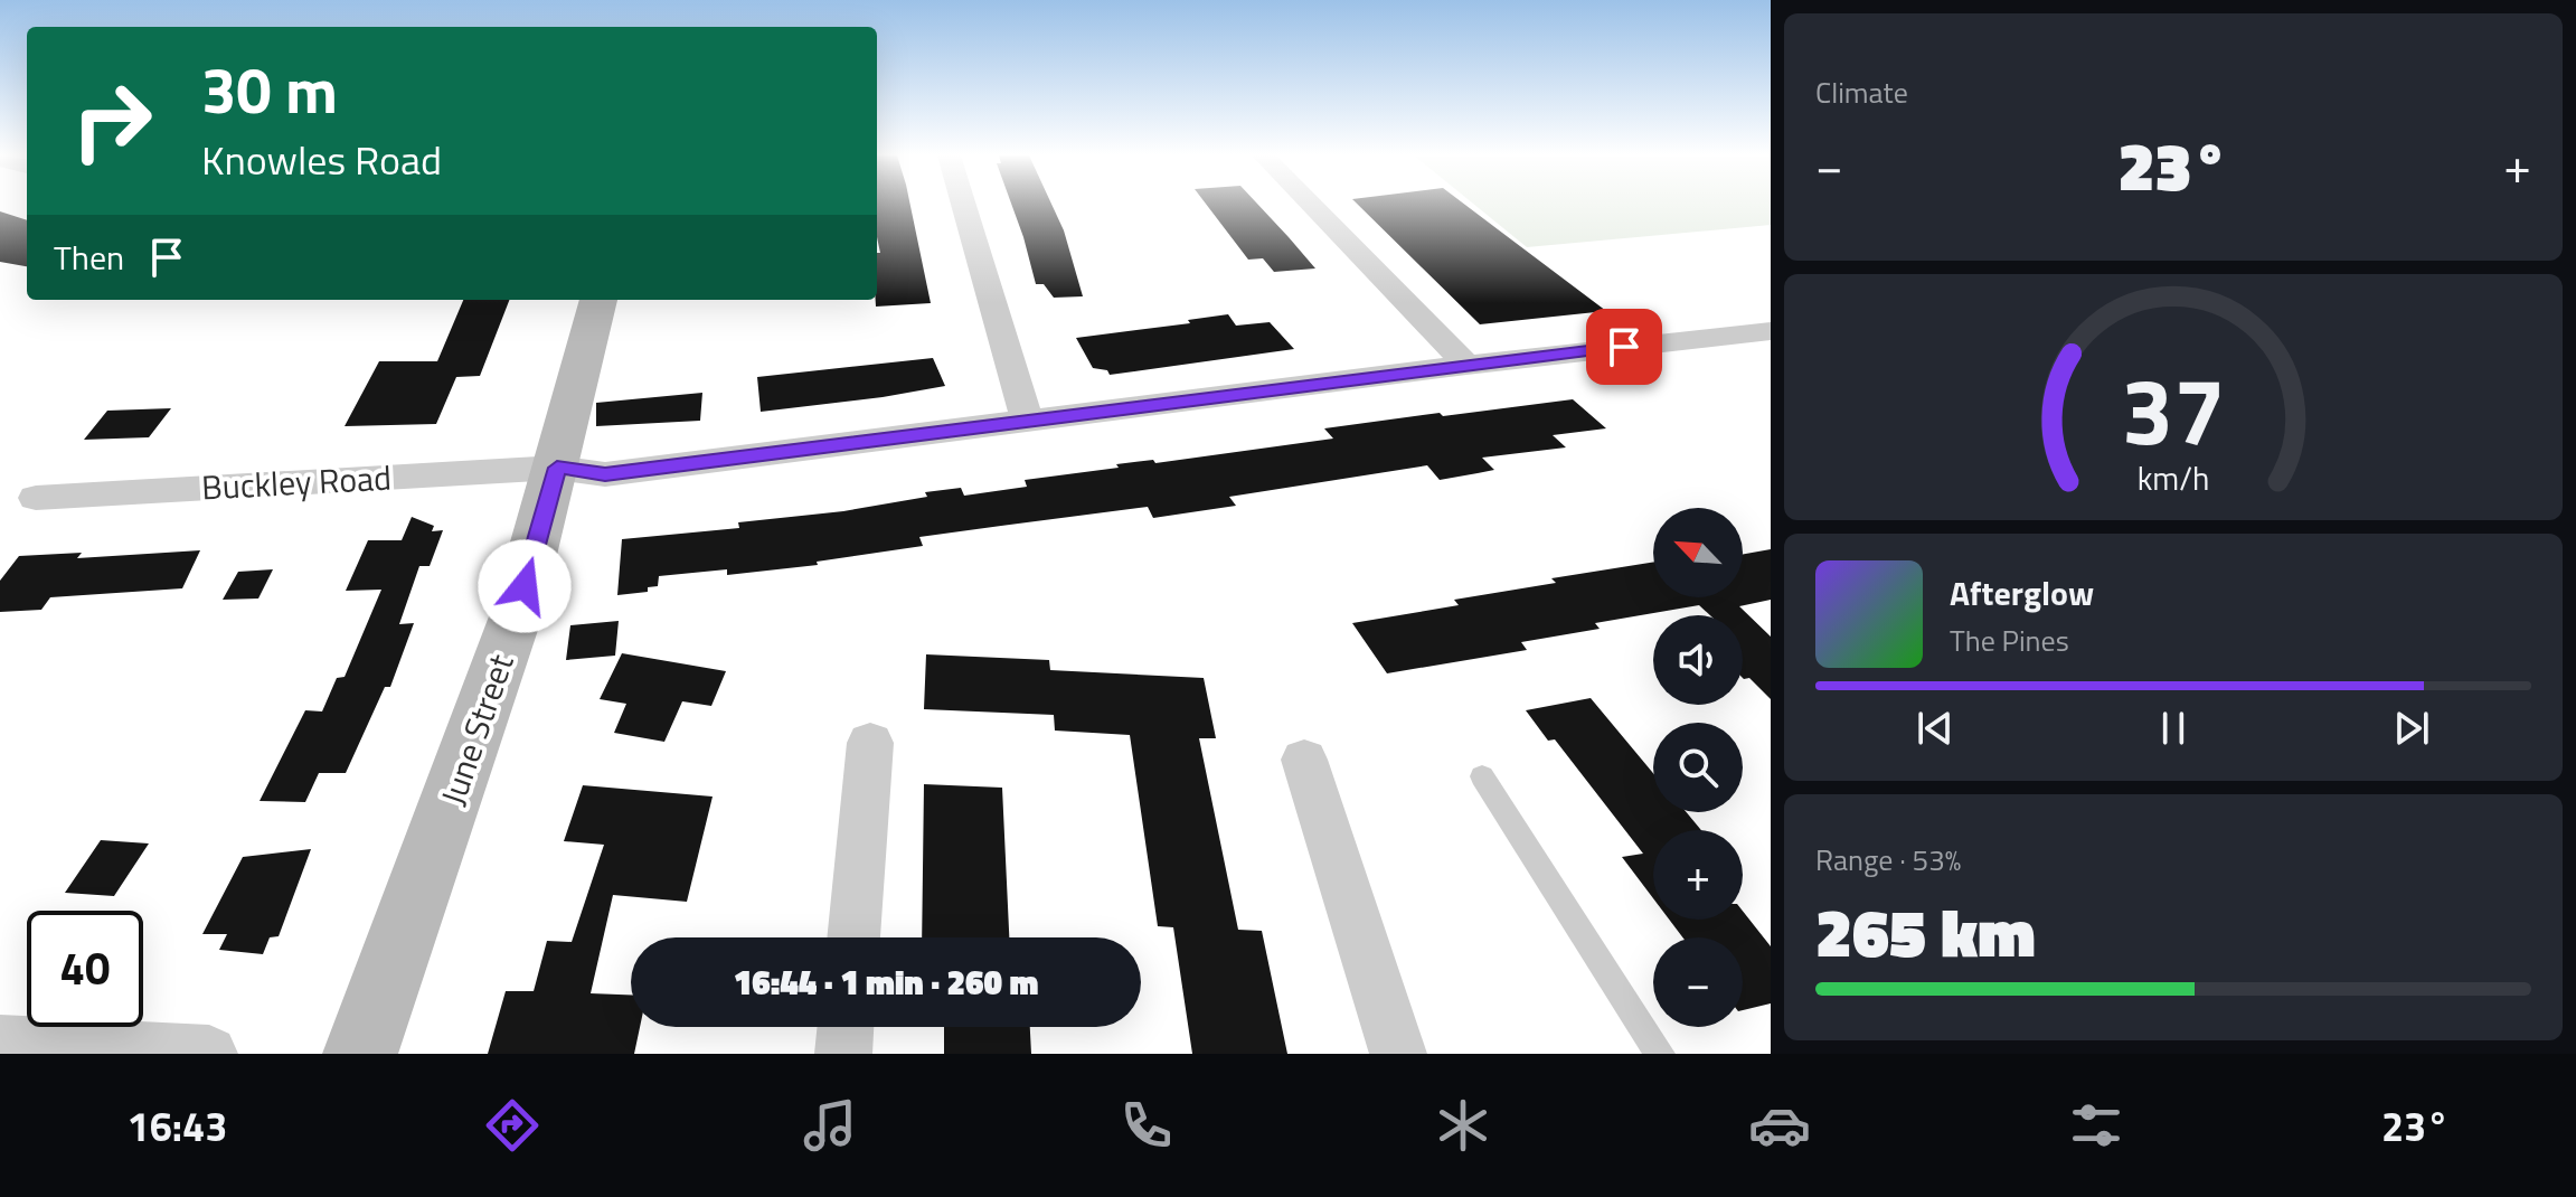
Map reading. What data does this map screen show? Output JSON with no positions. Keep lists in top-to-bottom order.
{
  "streets": {
    "street": ["Buckley Road", "June Street"]
  },
  "crossings": [
    ["Buckley Road", "June Street"]
  ],
  "north": "top left",
  "page": {
    "tile": [
      "Climate",
      ["Range · 53%", "265 km"]
    ],
    "turn": ["30 m", "Knowles Road"],
    "heat": ["−", "23°", "+"],
    "then": "Then",
    "map_buttons": ["+", "−"],
    "song": ["Afterglow", "The Pines"],
    "limit": "40",
    "trip": "16:44 · 1 min · 260 m",
    "tabs": ["16:43", "23°"],
    "gauge": ["37", "km/h"]
  }
}
